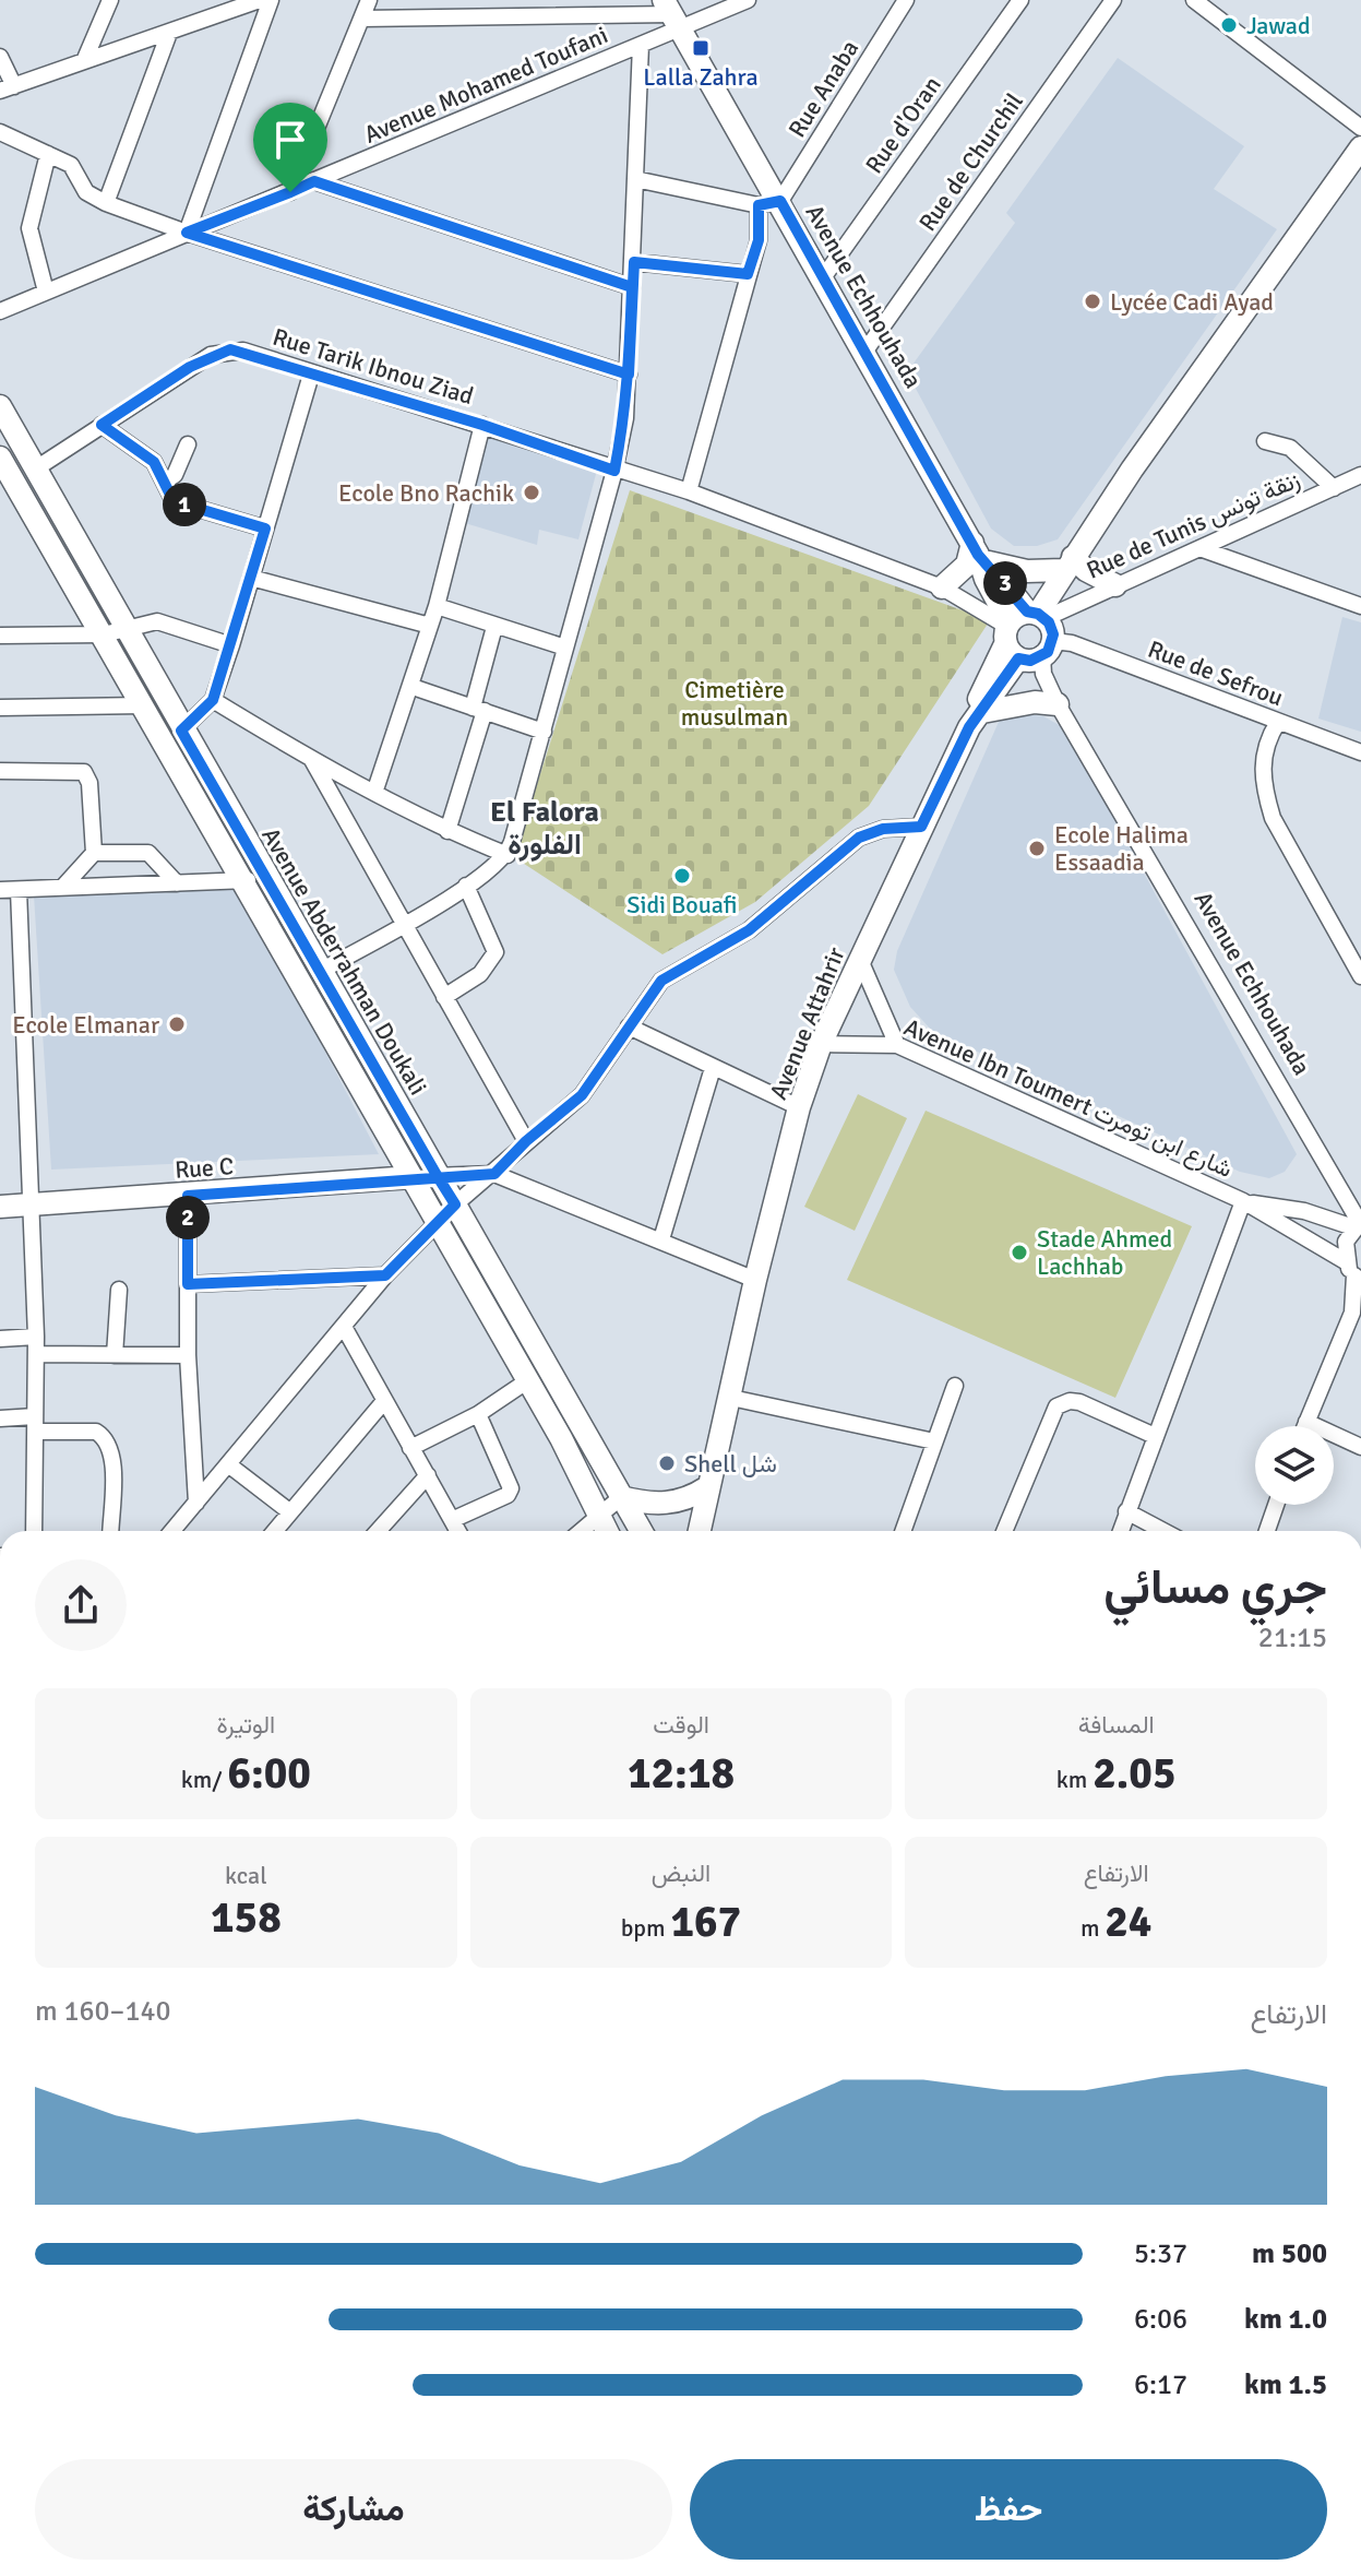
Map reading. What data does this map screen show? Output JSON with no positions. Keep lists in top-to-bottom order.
{
  "streets": {
    "street": [
      "Avenue Mohamed Toufani",
      "Rue Anaba",
      "Rue d'Oran",
      "Rue de Churchil",
      "Avenue Echhouhada",
      "Rue Tarik Ibnou Ziad",
      "Rue de Tunis زنقة تونس",
      "Rue de Sefrou",
      "Avenue Abderrahman Doukali",
      "Avenue Attahrir",
      "Avenue Ibn Toumert شارع ابن تومرت",
      "Rue C"
    ]
  },
  "crossings": [
    ["Avenue Mohamed Toufani", "Avenue Echhouhada"],
    ["Rue Anaba", "Avenue Echhouhada"],
    ["Rue d'Oran", "Avenue Echhouhada"],
    ["Rue de Churchil", "Avenue Echhouhada"],
    ["Avenue Echhouhada", "Rue Tarik Ibnou Ziad"],
    ["Avenue Echhouhada", "Rue de Tunis زنقة تونس"],
    ["Avenue Echhouhada", "Rue de Sefrou"],
    ["Avenue Echhouhada", "Avenue Attahrir"],
    ["Avenue Echhouhada", "Avenue Ibn Toumert شارع ابن تومرت"],
    ["Rue Tarik Ibnou Ziad", "Rue de Tunis زنقة تونس"],
    ["Rue Tarik Ibnou Ziad", "Rue de Sefrou"],
    ["Rue Tarik Ibnou Ziad", "Avenue Abderrahman Doukali"],
    ["Rue Tarik Ibnou Ziad", "Avenue Attahrir"],
    ["Rue de Tunis زنقة تونس", "Rue de Sefrou"],
    ["Rue de Tunis زنقة تونس", "Avenue Attahrir"],
    ["Rue de Sefrou", "Avenue Attahrir"],
    ["Avenue Abderrahman Doukali", "Rue C"],
    ["Avenue Attahrir", "Avenue Ibn Toumert شارع ابن تومرت"]
  ],
  "districts": ["El Falora الفلورة"],
  "parks": ["Cimetière musulman"],
  "places": {
    "other": [
      "Jawad",
      "Lycée Cadi Ayad",
      "Ecole Bno Rachik",
      "Ecole Halima Essaadia",
      "Sidi Bouafi",
      "Ecole Elmanar",
      "Stade Ahmed Lachhab",
      "Shell شل"
    ],
    "transit": ["Lalla Zahra"]
  },
  "page": {
    "pins": ["1", "3", "2"],
    "heading": ["جري مسائي", "21:15"],
    "stats": [
      ["المسافة", "2.05 km"],
      ["الوقت", "12:18"],
      ["الوتيرة", "6:00 /km"],
      ["الارتفاع", "24 m"],
      ["النبض", "167 bpm"],
      ["kcal", "158"]
    ],
    "chart": ["الارتفاع", "140–160 m"],
    "list": [
      {
        "name": "500 m",
        "note": "5:37"
      },
      {
        "name": "1.0 km",
        "note": "6:06"
      },
      {
        "name": "1.5 km",
        "note": "6:17"
      }
    ],
    "buttons": ["حفظ", "مشاركة"]
  }
}
